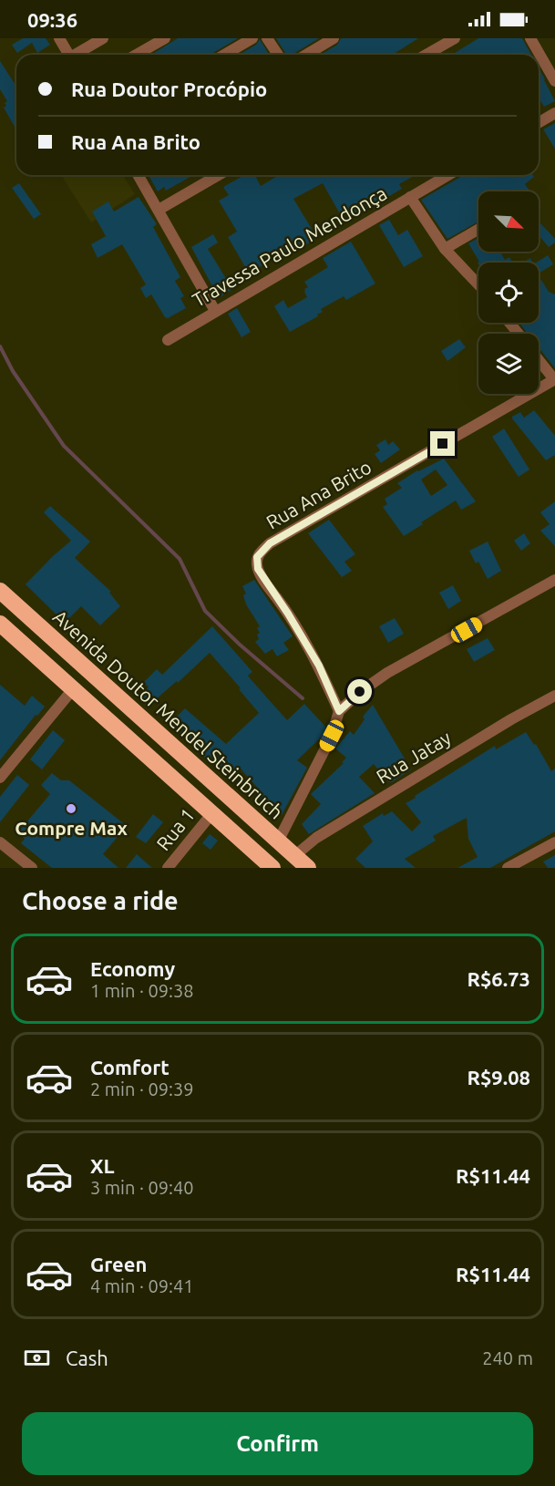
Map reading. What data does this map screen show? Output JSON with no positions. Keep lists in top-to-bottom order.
{
  "streets": {
    "highway": ["Avenida Doutor Mendel Steinbruch"],
    "street": [
      "Travessa Paulo Mendonça",
      "Rua Ana Brito",
      "Rua Jatay",
      "Rua 1"
    ]
  },
  "crossings": [
    ["Avenida Doutor Mendel Steinbruch", "Rua Jatay"]
  ],
  "places": ["Compre Max"],
  "north": "bottom right",
  "page": {
    "status": "09:36",
    "banner": ["Rua Doutor Procópio", "Rua Ana Brito"],
    "heading": "Choose a ride",
    "list": [
      {
        "name": "Economy",
        "note": "1 min · 09:38",
        "value": "R$6.73"
      },
      {
        "name": "Comfort",
        "note": "2 min · 09:39",
        "value": "R$9.08"
      },
      {
        "name": "XL",
        "note": "3 min · 09:40",
        "value": "R$11.44"
      },
      {
        "name": "Green",
        "note": "4 min · 09:41",
        "value": "R$11.44"
      }
    ],
    "pay": ["Cash", "240 m"],
    "buttons": "Confirm"
  }
}
